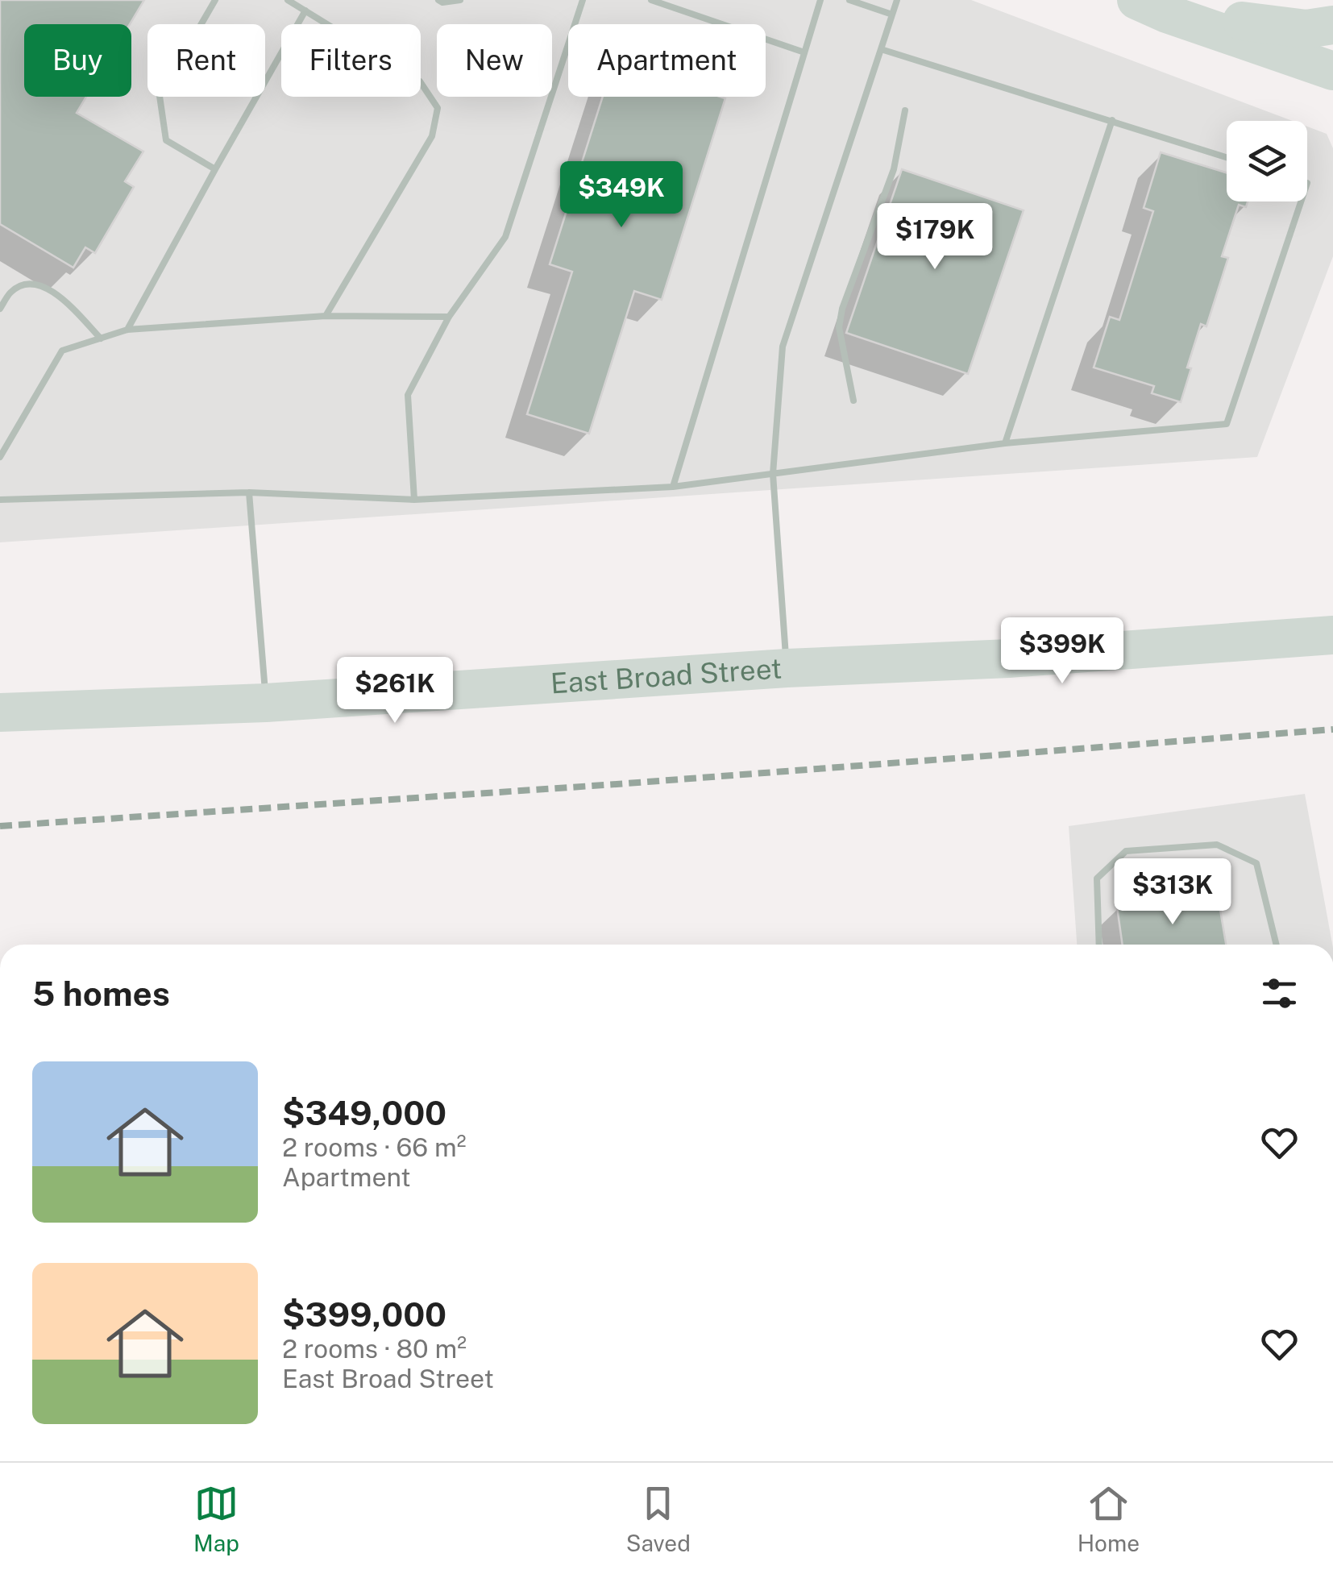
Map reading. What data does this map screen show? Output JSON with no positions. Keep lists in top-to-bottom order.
{
  "streets": {
    "main road": ["East Broad Street"]
  },
  "page": {
    "chip": [
      "Buy",
      "Rent",
      "Filters",
      "New",
      "Apartment"
    ],
    "price": [
      "$349K",
      "$179K",
      "$399K",
      "$261K",
      "$313K"
    ],
    "heading": "5 homes",
    "list": [
      {
        "name": "$349,000",
        "note": "2 rooms · 66 m² · Apartment"
      },
      {
        "name": "$399,000",
        "note": "2 rooms · 80 m² · East Broad Street"
      }
    ],
    "tabs": ["Map", "Saved", "Home"]
  }
}
